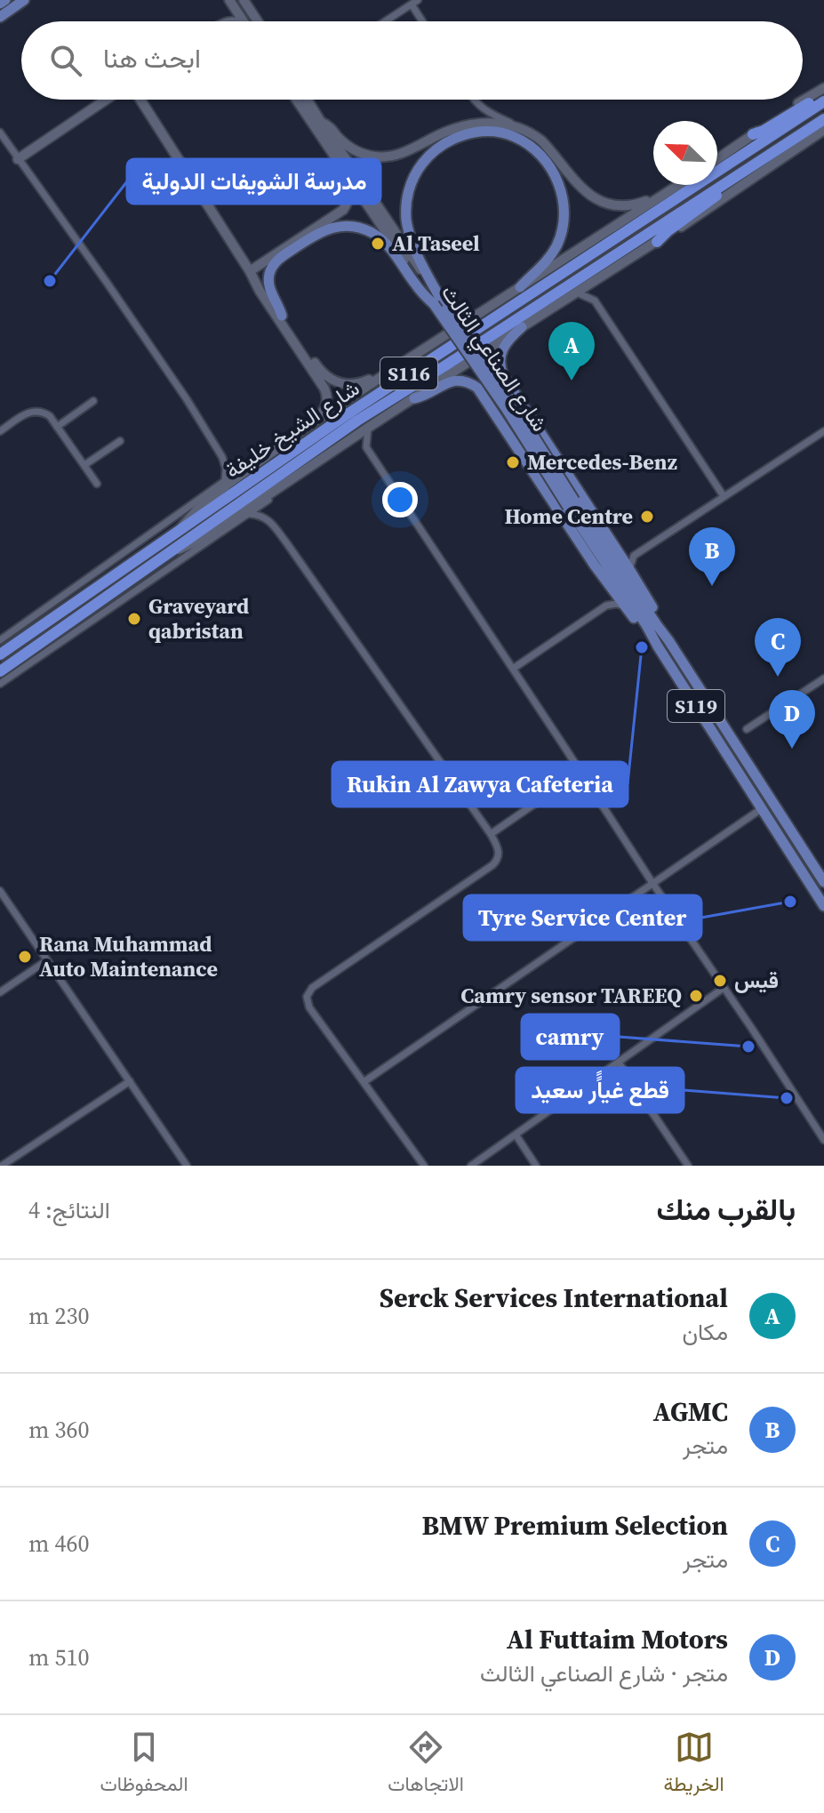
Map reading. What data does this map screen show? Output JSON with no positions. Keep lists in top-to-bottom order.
{
  "streets": {
    "highway": ["S116", "شارع الشيخ خليفة"],
    "main road": ["شارع الصناعي الثالث", "S119"]
  },
  "places": [
    "Al Taseel",
    "مدرسة الشويفات الدولية",
    "Mercedes-Benz",
    "Home Centre",
    "Graveyard qabristan",
    "Rukin Al Zawya Cafeteria",
    "Tyre Service Center",
    "Rana Muhammad Auto Maintenance",
    "قيس",
    "Camry sensor TAREEQ",
    "camry",
    "قطع غياًًر سعيد"
  ],
  "north": "top left",
  "page": {
    "search": "ابحث هنا",
    "pins": [
      "A",
      "B",
      "C",
      "D"
    ],
    "heading": ["بالقرب منك", "النتائج: 4"],
    "list": [
      {
        "mark": "A",
        "name": "Serck Services International",
        "note": "مكان",
        "value": "230 m"
      },
      {
        "mark": "B",
        "name": "AGMC",
        "note": "متجر",
        "value": "360 m"
      },
      {
        "mark": "C",
        "name": "BMW Premium Selection",
        "note": "متجر",
        "value": "460 m"
      },
      {
        "mark": "D",
        "name": "Al Futtaim Motors",
        "note": "متجر · شارع الصناعي الثالث",
        "value": "510 m"
      }
    ],
    "nav": ["الخريطة", "الاتجاهات", "المحفوظات"]
  }
}
